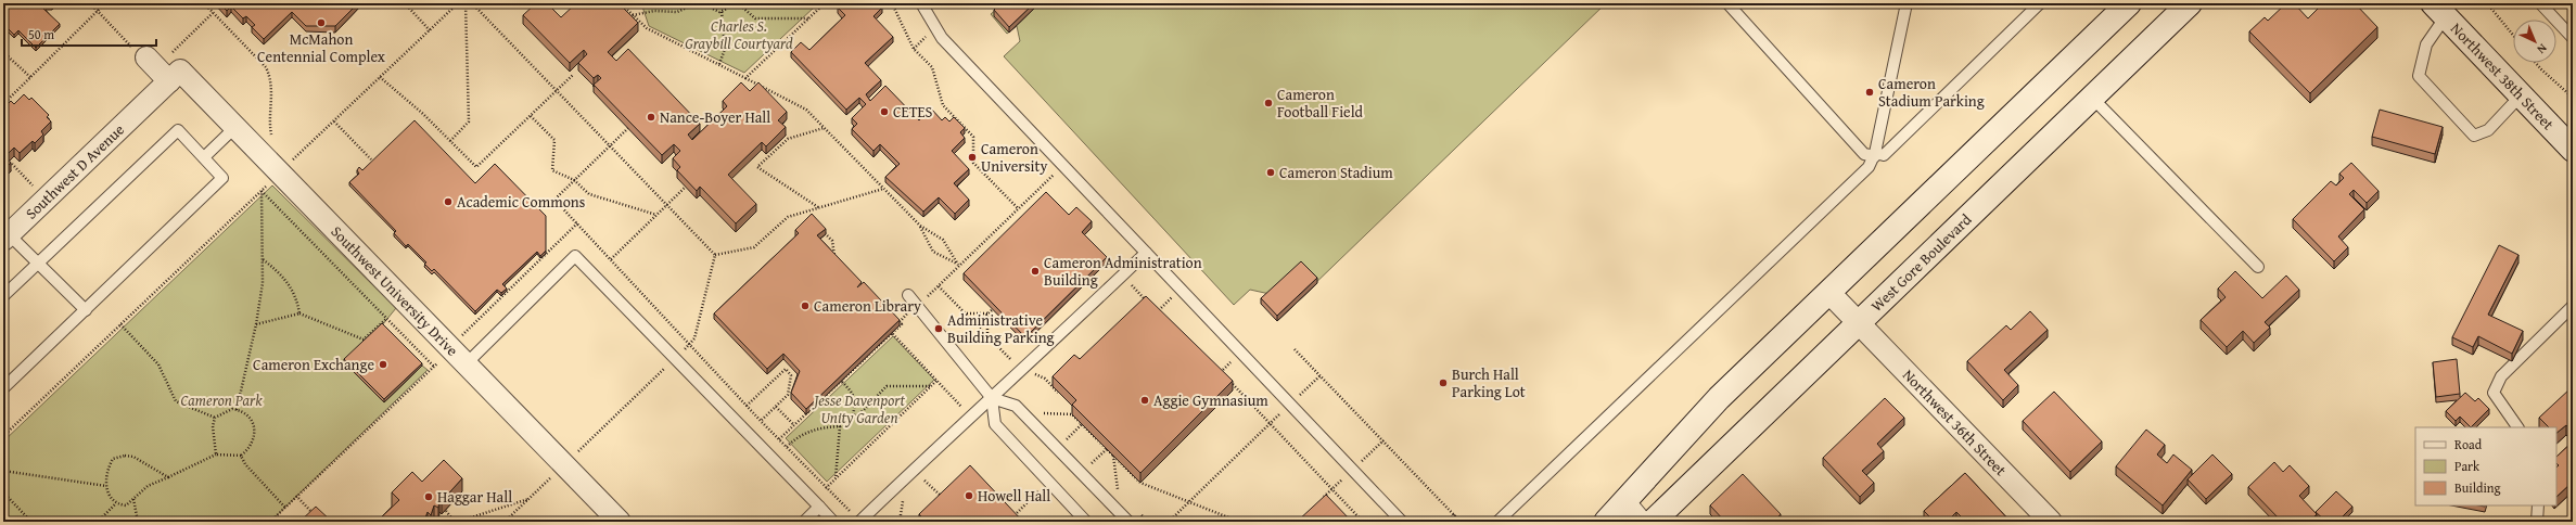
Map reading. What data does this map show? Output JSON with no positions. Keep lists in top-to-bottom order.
{
  "streets": {
    "main road": ["Northwest 38th Street", "West Gore Boulevard"],
    "street": ["Southwest D Avenue", "Southwest University Drive", "Northwest 36th Street"]
  },
  "crossings": [
    ["Southwest D Avenue", "Southwest University Drive"],
    ["West Gore Boulevard", "Northwest 36th Street"]
  ],
  "parks": ["Charles S. Graybill Courtyard", "Cameron Park", "Jesse Davenport Unity Garden"],
  "places": [
    "McMahon Centennial Complex",
    "Cameron Stadium Parking",
    "Cameron Football Field",
    "CETES",
    "Nance-Boyer Hall",
    "Cameron University",
    "Cameron Stadium",
    "Academic Commons",
    "Cameron Administration Building",
    "Cameron Library",
    "Administrative Building Parking",
    "Cameron Exchange",
    "Burch Hall Parking Lot",
    "Aggie Gymnasium",
    "Howell Hall",
    "Haggar Hall"
  ],
  "legend": ["Road", "Park", "Building"],
  "scale_bar": "50 m",
  "north": "bottom right"
}
